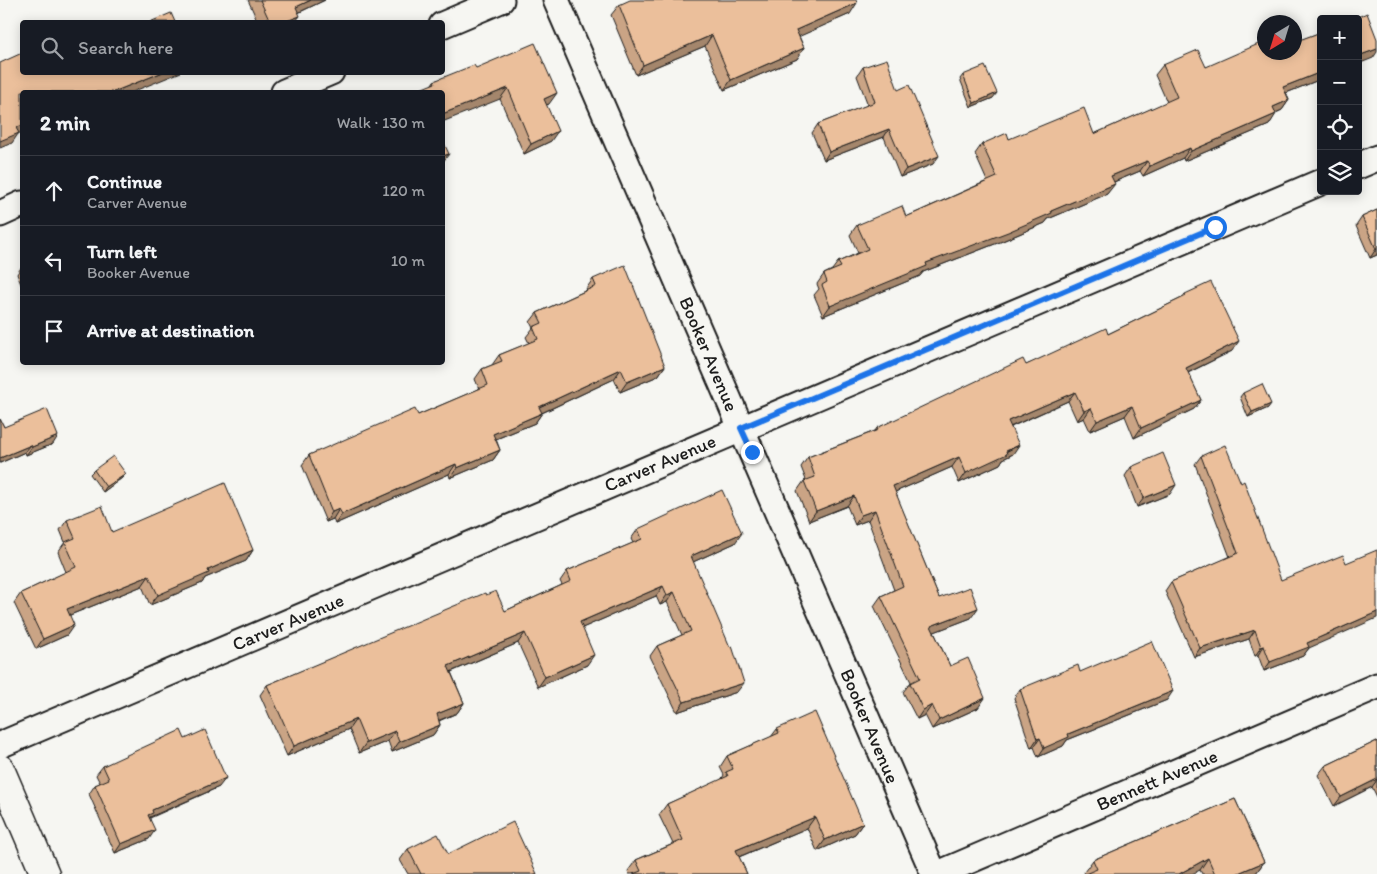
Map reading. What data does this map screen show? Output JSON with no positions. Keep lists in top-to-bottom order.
{
  "streets": {
    "street": ["Booker Avenue", "Carver Avenue", "Bennett Avenue"]
  },
  "crossings": [
    ["Booker Avenue", "Carver Avenue"],
    ["Booker Avenue", "Bennett Avenue"]
  ],
  "north": "bottom left",
  "page": {
    "map_buttons": ["+", "−"],
    "search": "Search here",
    "heading": ["2 min", "Walk · 130 m"],
    "list": [
      ["Continue", "Carver Avenue", "120 m"],
      ["Turn left", "Booker Avenue", "10 m"],
      "Arrive at destination"
    ]
  }
}
